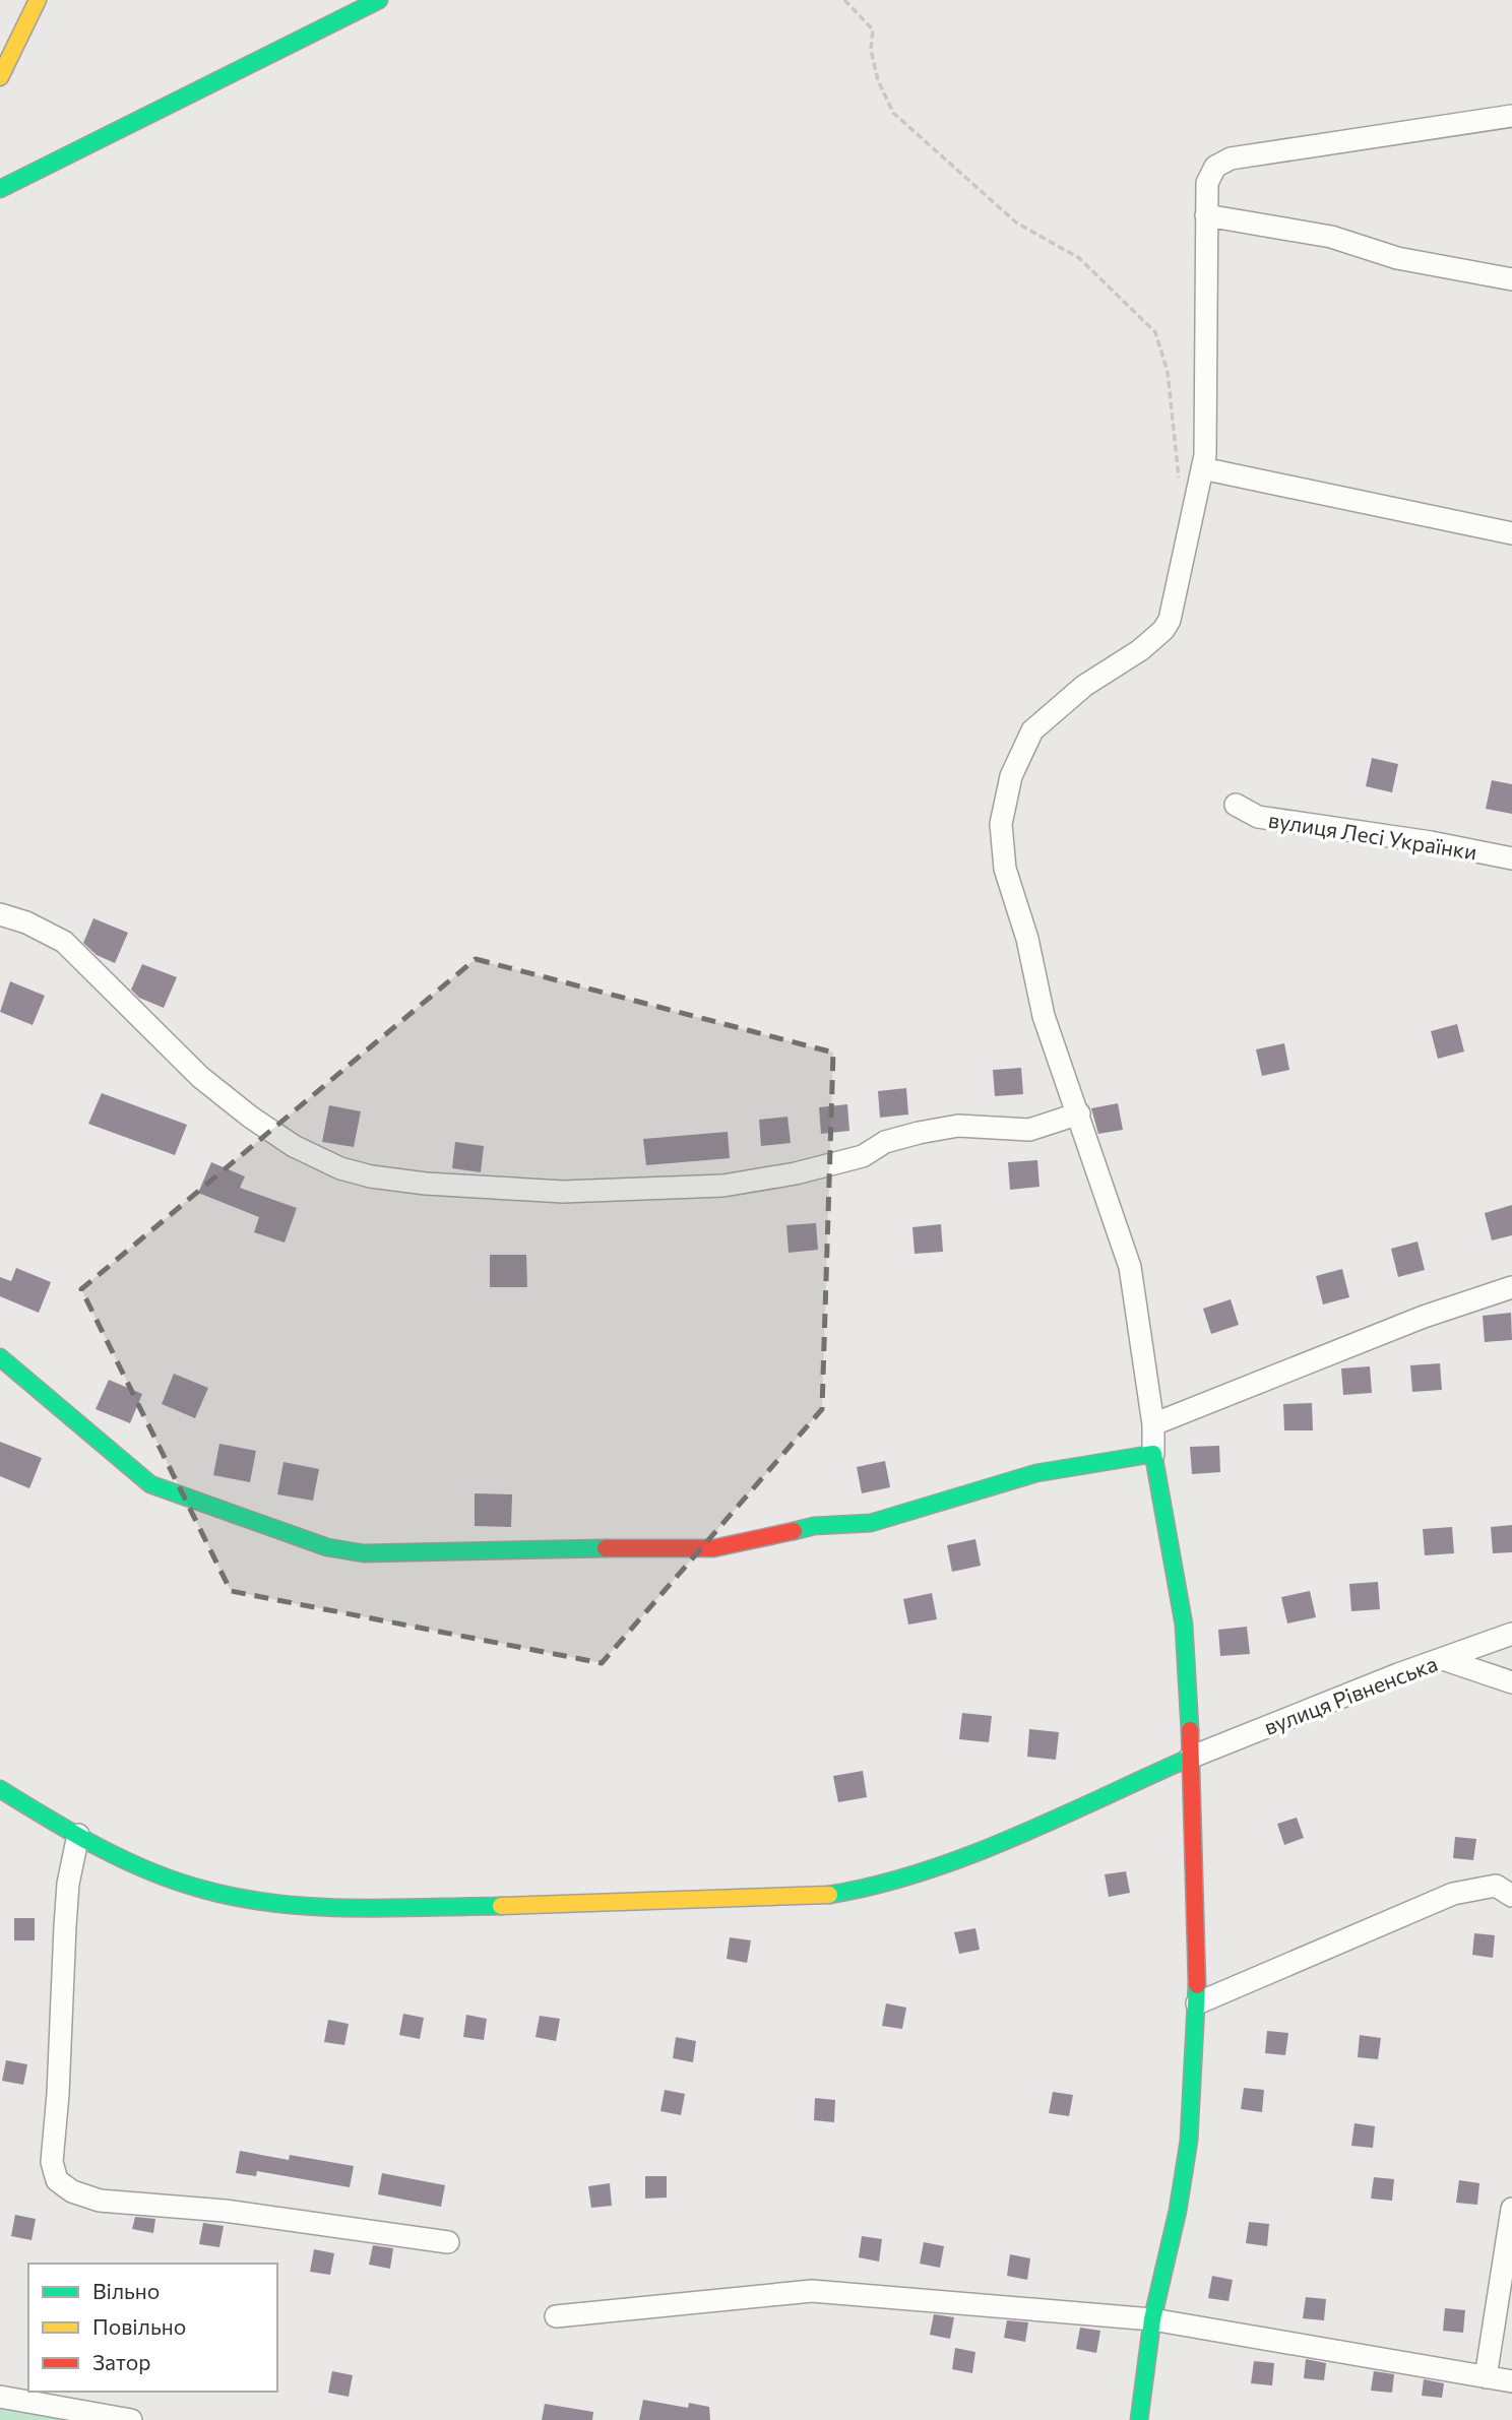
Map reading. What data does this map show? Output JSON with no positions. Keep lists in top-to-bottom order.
{
  "streets": {
    "street": ["вулиця Лесі Українки", "вулиця Рівненська"]
  },
  "legend": ["Вільно", "Повільно", "Затор"]
}
